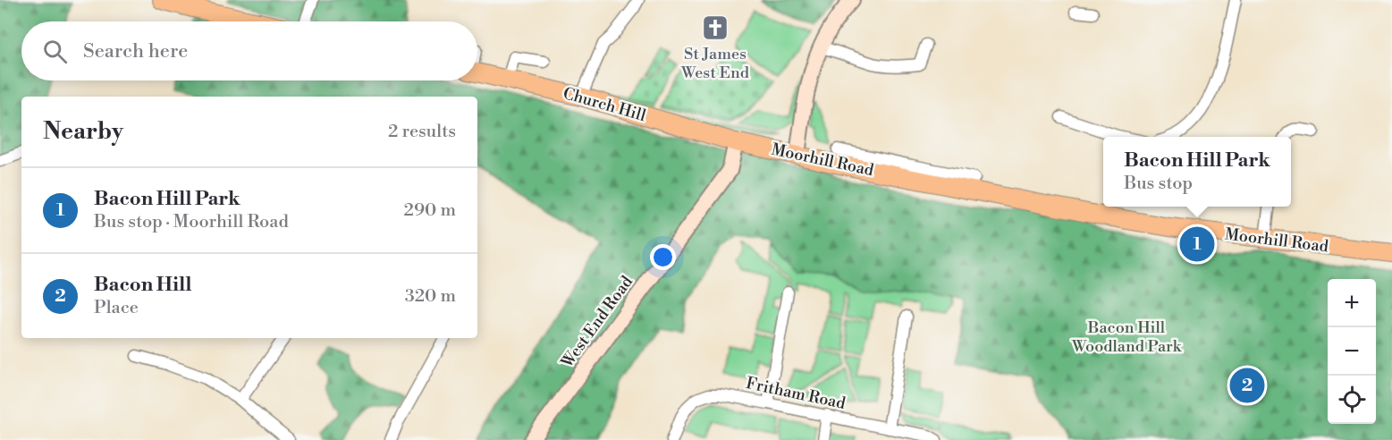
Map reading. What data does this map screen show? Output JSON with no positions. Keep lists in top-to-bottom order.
{
  "streets": {
    "main road": ["Church Hill", "Moorhill Road"],
    "street": ["West End Road", "Fritham Road"]
  },
  "crossings": [
    ["Church Hill", "Moorhill Road"],
    ["Church Hill", "West End Road"],
    ["Moorhill Road", "West End Road"]
  ],
  "parks": ["Bacon Hill Woodland Park"],
  "places": {
    "church": ["St James West End"]
  },
  "page": {
    "search": "Search here",
    "heading": ["Nearby", "2 results"],
    "popup": ["Bacon Hill Park", "Bus stop"],
    "list": [
      {
        "mark": "1",
        "name": "Bacon Hill Park",
        "note": "Bus stop · Moorhill Road",
        "value": "290 m"
      },
      {
        "mark": "2",
        "name": "Bacon Hill",
        "note": "Place",
        "value": "320 m"
      }
    ],
    "pins": ["1", "2"],
    "map_buttons": ["+", "−"]
  }
}
